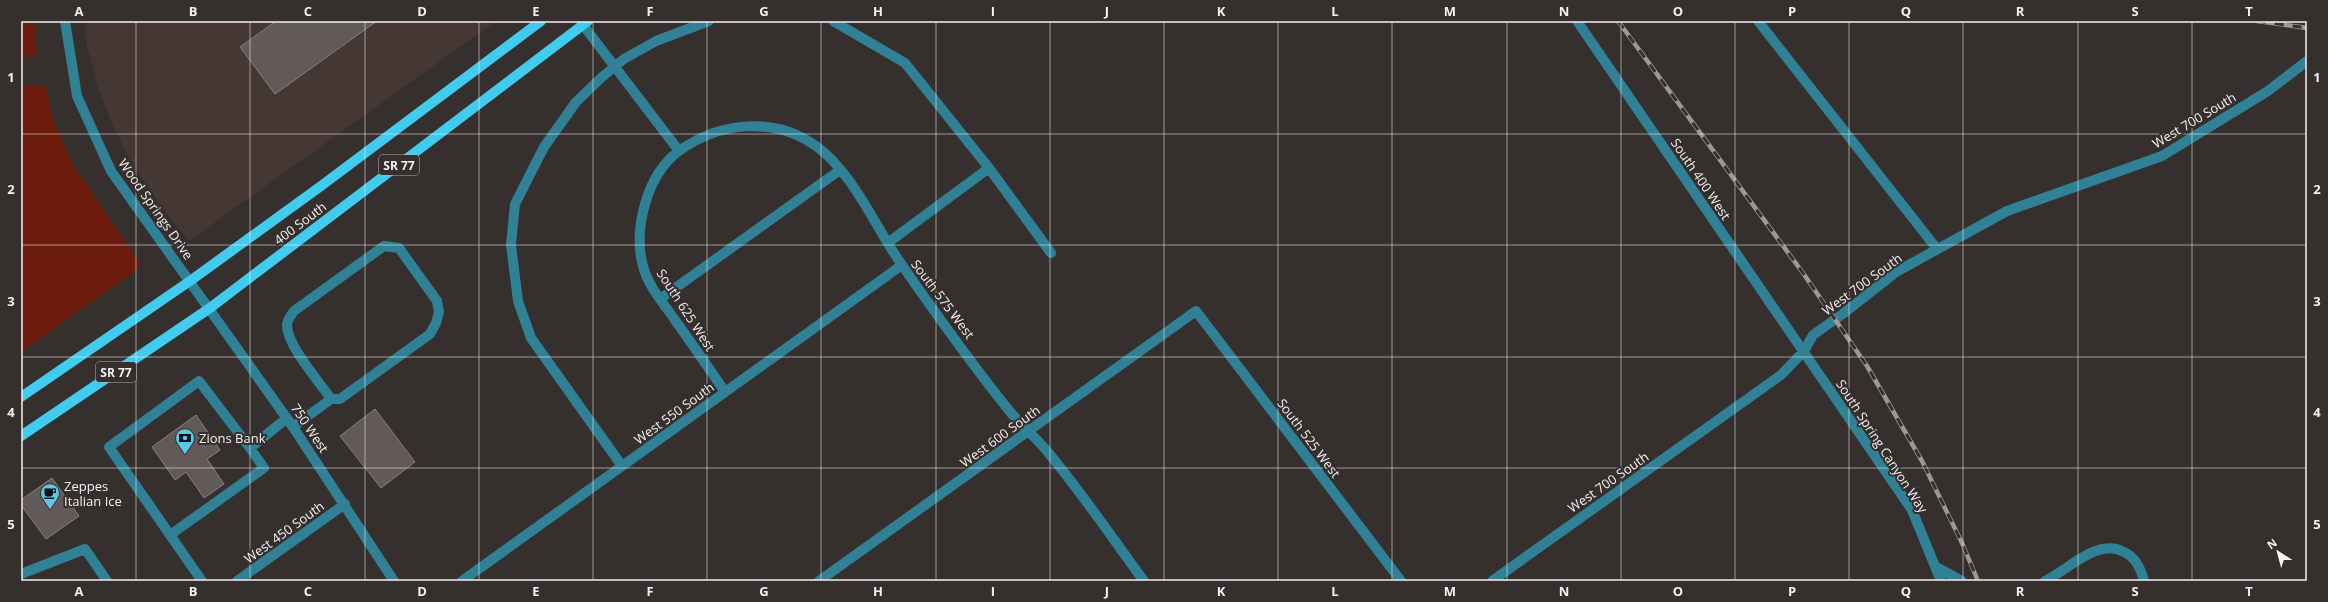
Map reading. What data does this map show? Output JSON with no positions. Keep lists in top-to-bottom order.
{
  "streets": {
    "main road": ["SR 77", "400 South"],
    "street": [
      "West 700 South",
      "South 400 West",
      "Wood Springs Drive",
      "South 575 West",
      "South 625 West",
      "West 550 South",
      "750 West",
      "West 600 South",
      "South 525 West",
      "South Spring Canyon Way",
      "West 450 South"
    ]
  },
  "crossings": [
    ["West 700 South", "South 400 West"],
    ["West 700 South", "South Spring Canyon Way"],
    ["South 400 West", "South Spring Canyon Way"],
    ["Wood Springs Drive", "400 South"],
    ["Wood Springs Drive", "750 West"],
    ["400 South", "750 West"],
    ["South 575 West", "South 625 West"],
    ["South 575 West", "West 550 South"],
    ["South 575 West", "West 600 South"],
    ["South 625 West", "West 550 South"],
    ["750 West", "West 450 South"],
    ["West 600 South", "South 525 West"]
  ],
  "places": {
    "bank": ["Zions Bank"],
    "cafe": ["Zeppes Italian Ice"]
  },
  "north": "top left",
  "grid": {
    "columns": [
      "A",
      "B",
      "C",
      "D",
      "E",
      "F",
      "G",
      "H",
      "I",
      "J",
      "K",
      "L",
      "M",
      "N",
      "O",
      "P",
      "Q",
      "R",
      "S",
      "T"
    ],
    "rows": [
      "1",
      "2",
      "3",
      "4",
      "5"
    ]
  }
}
